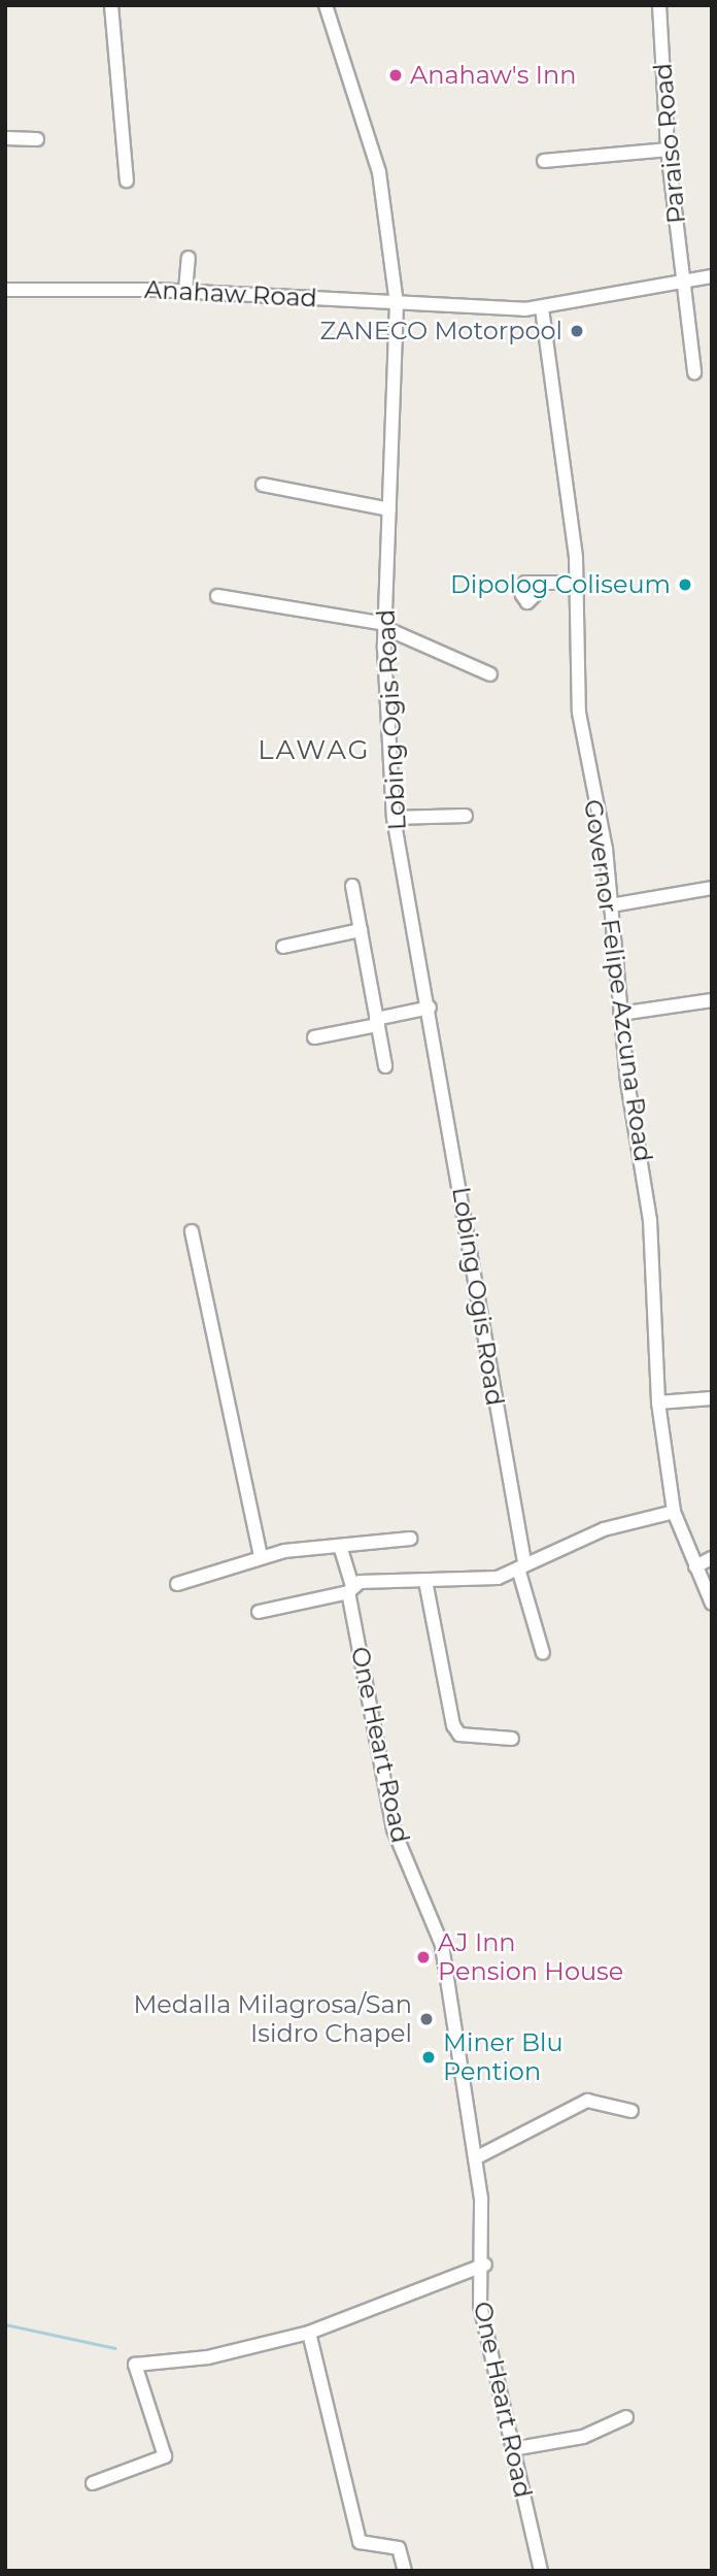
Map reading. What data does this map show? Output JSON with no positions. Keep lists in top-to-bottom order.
{
  "streets": {
    "street": [
      "Paraiso Road",
      "Anahaw Road",
      "Lobing Ogis Road",
      "Governor Felipe Azcuna Road",
      "One Heart Road"
    ]
  },
  "crossings": [
    ["Paraiso Road", "Anahaw Road"],
    ["Anahaw Road", "Lobing Ogis Road"],
    ["Anahaw Road", "Governor Felipe Azcuna Road"]
  ],
  "districts": ["LAWAG"],
  "places": [
    "Anahaw's Inn",
    "ZANECO Motorpool",
    "Dipolog Coliseum",
    "AJ Inn Pension House",
    "Medalla Milagrosa/San Isidro Chapel",
    "Miner Blu Pention"
  ]
}
